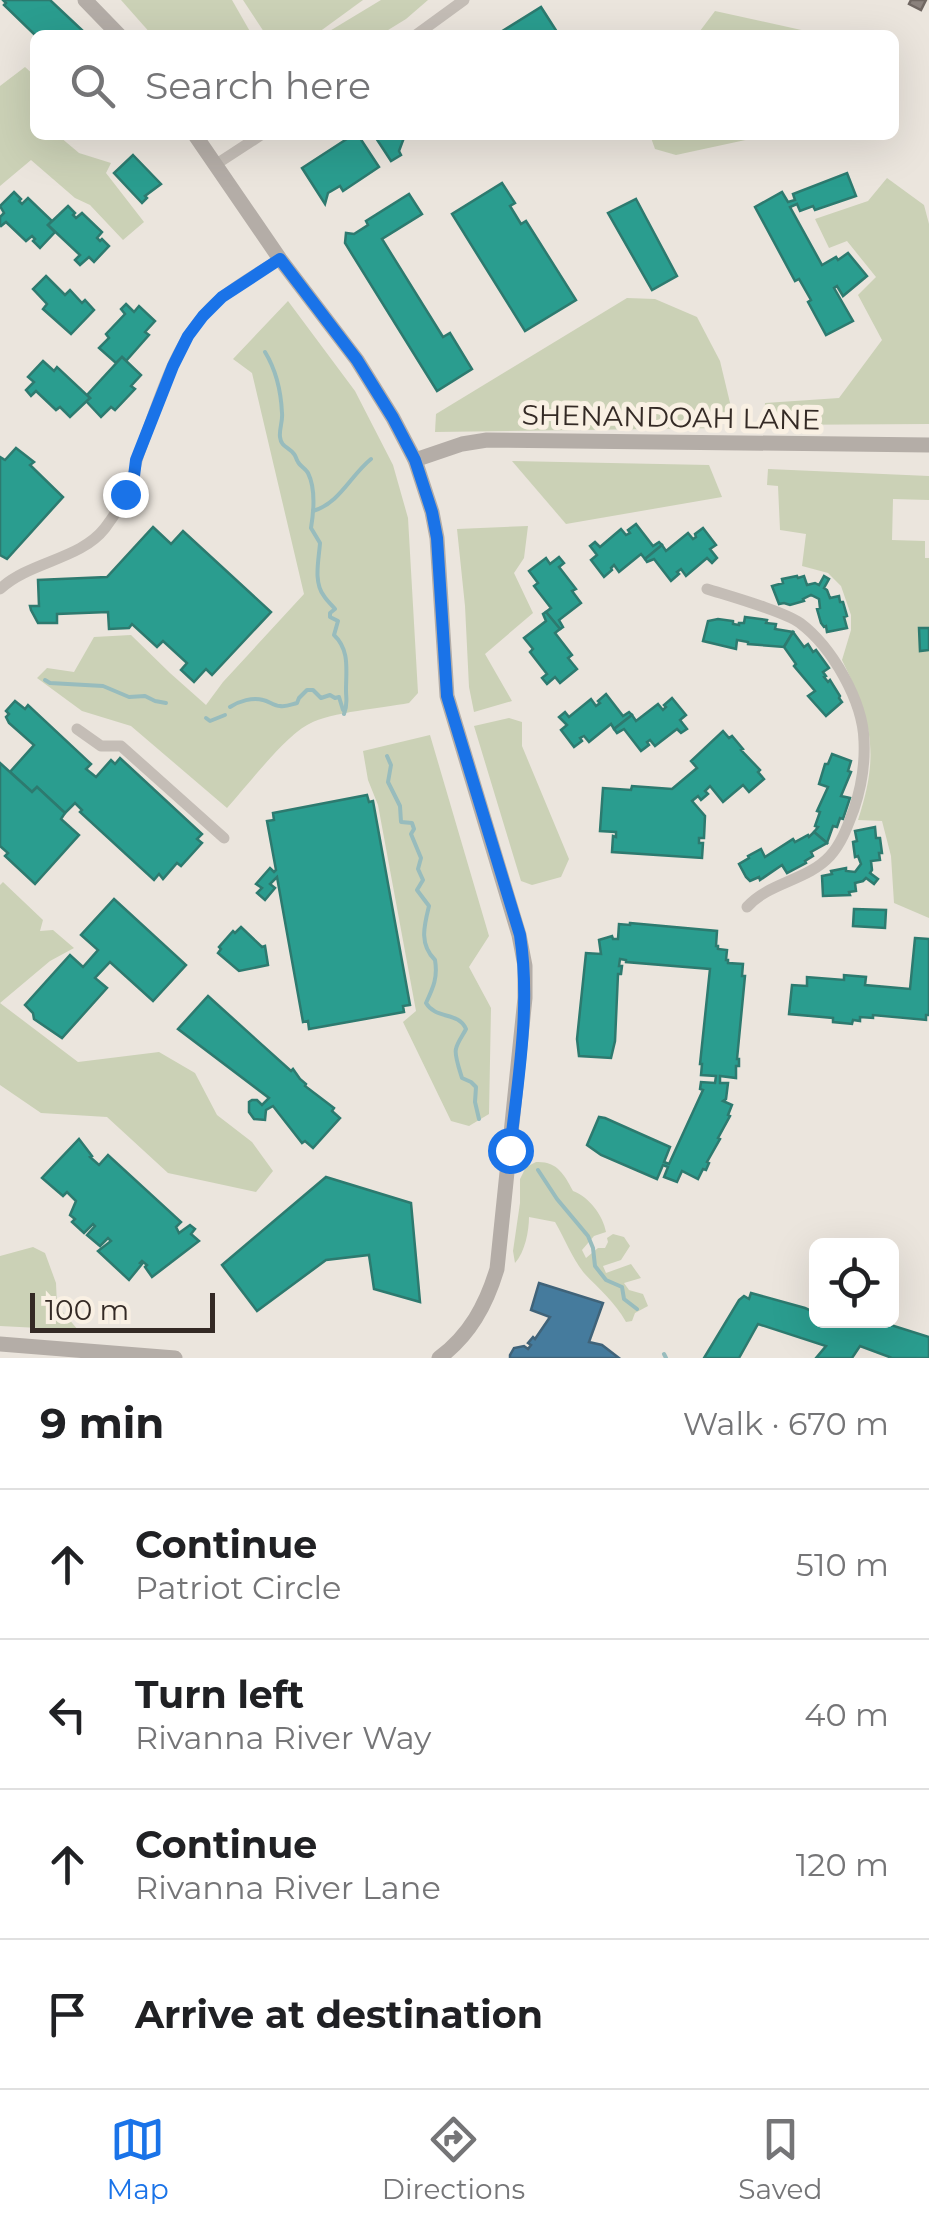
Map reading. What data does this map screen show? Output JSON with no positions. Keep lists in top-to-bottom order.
{
  "streets": {
    "street": ["SHENANDOAH LANE"]
  },
  "scale_bar": "100 m",
  "page": {
    "search": "Search here",
    "scale": "100 m",
    "heading": ["9 min", "Walk · 670 m"],
    "list": [
      ["Continue", "Patriot Circle", "510 m"],
      ["Turn left", "Rivanna River Way", "40 m"],
      ["Continue", "Rivanna River Lane", "120 m"],
      "Arrive at destination"
    ],
    "nav": ["Map", "Directions", "Saved"]
  }
}
